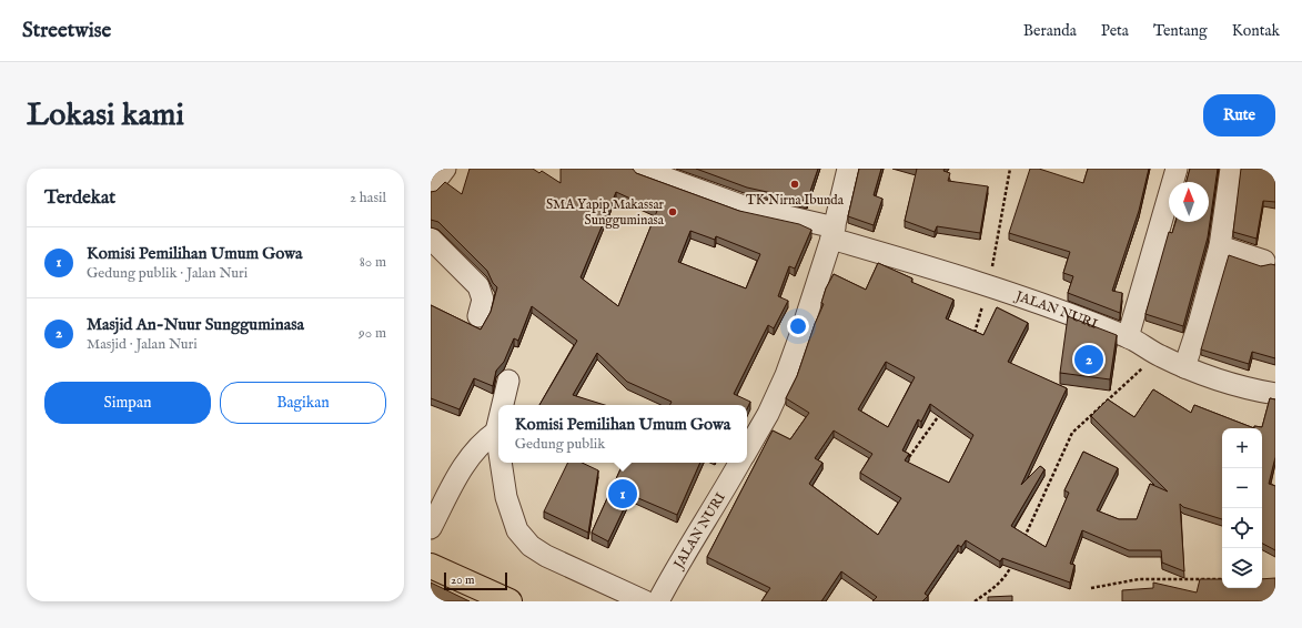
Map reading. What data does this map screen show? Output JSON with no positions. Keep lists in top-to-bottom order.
{
  "streets": {
    "street": ["JALAN NURI"]
  },
  "places": ["TK Nirna Ibunda", "SMA Yapip Makassar Sungguminasa"],
  "scale_bar": "20 m",
  "north": "top",
  "page": {
    "header": "Streetwise",
    "nav": [
      "Beranda",
      "Peta",
      "Tentang",
      "Kontak"
    ],
    "buttons": [
      "Rute",
      ["Simpan", "Bagikan"]
    ],
    "title": "Lokasi kami",
    "heading": ["Terdekat", "2 hasil"],
    "list": [
      {
        "mark": "1",
        "name": "Komisi Pemilihan Umum Gowa",
        "note": "Gedung publik · Jalan Nuri",
        "value": "80 m"
      },
      {
        "mark": "2",
        "name": "Masjid An-Nuur Sungguminasa",
        "note": "Masjid · Jalan Nuri",
        "value": "90 m"
      }
    ],
    "pins": ["2", "1"],
    "popup": ["Komisi Pemilihan Umum Gowa", "Gedung publik"],
    "map_buttons": ["+", "−"],
    "scale": "20 m"
  }
}
